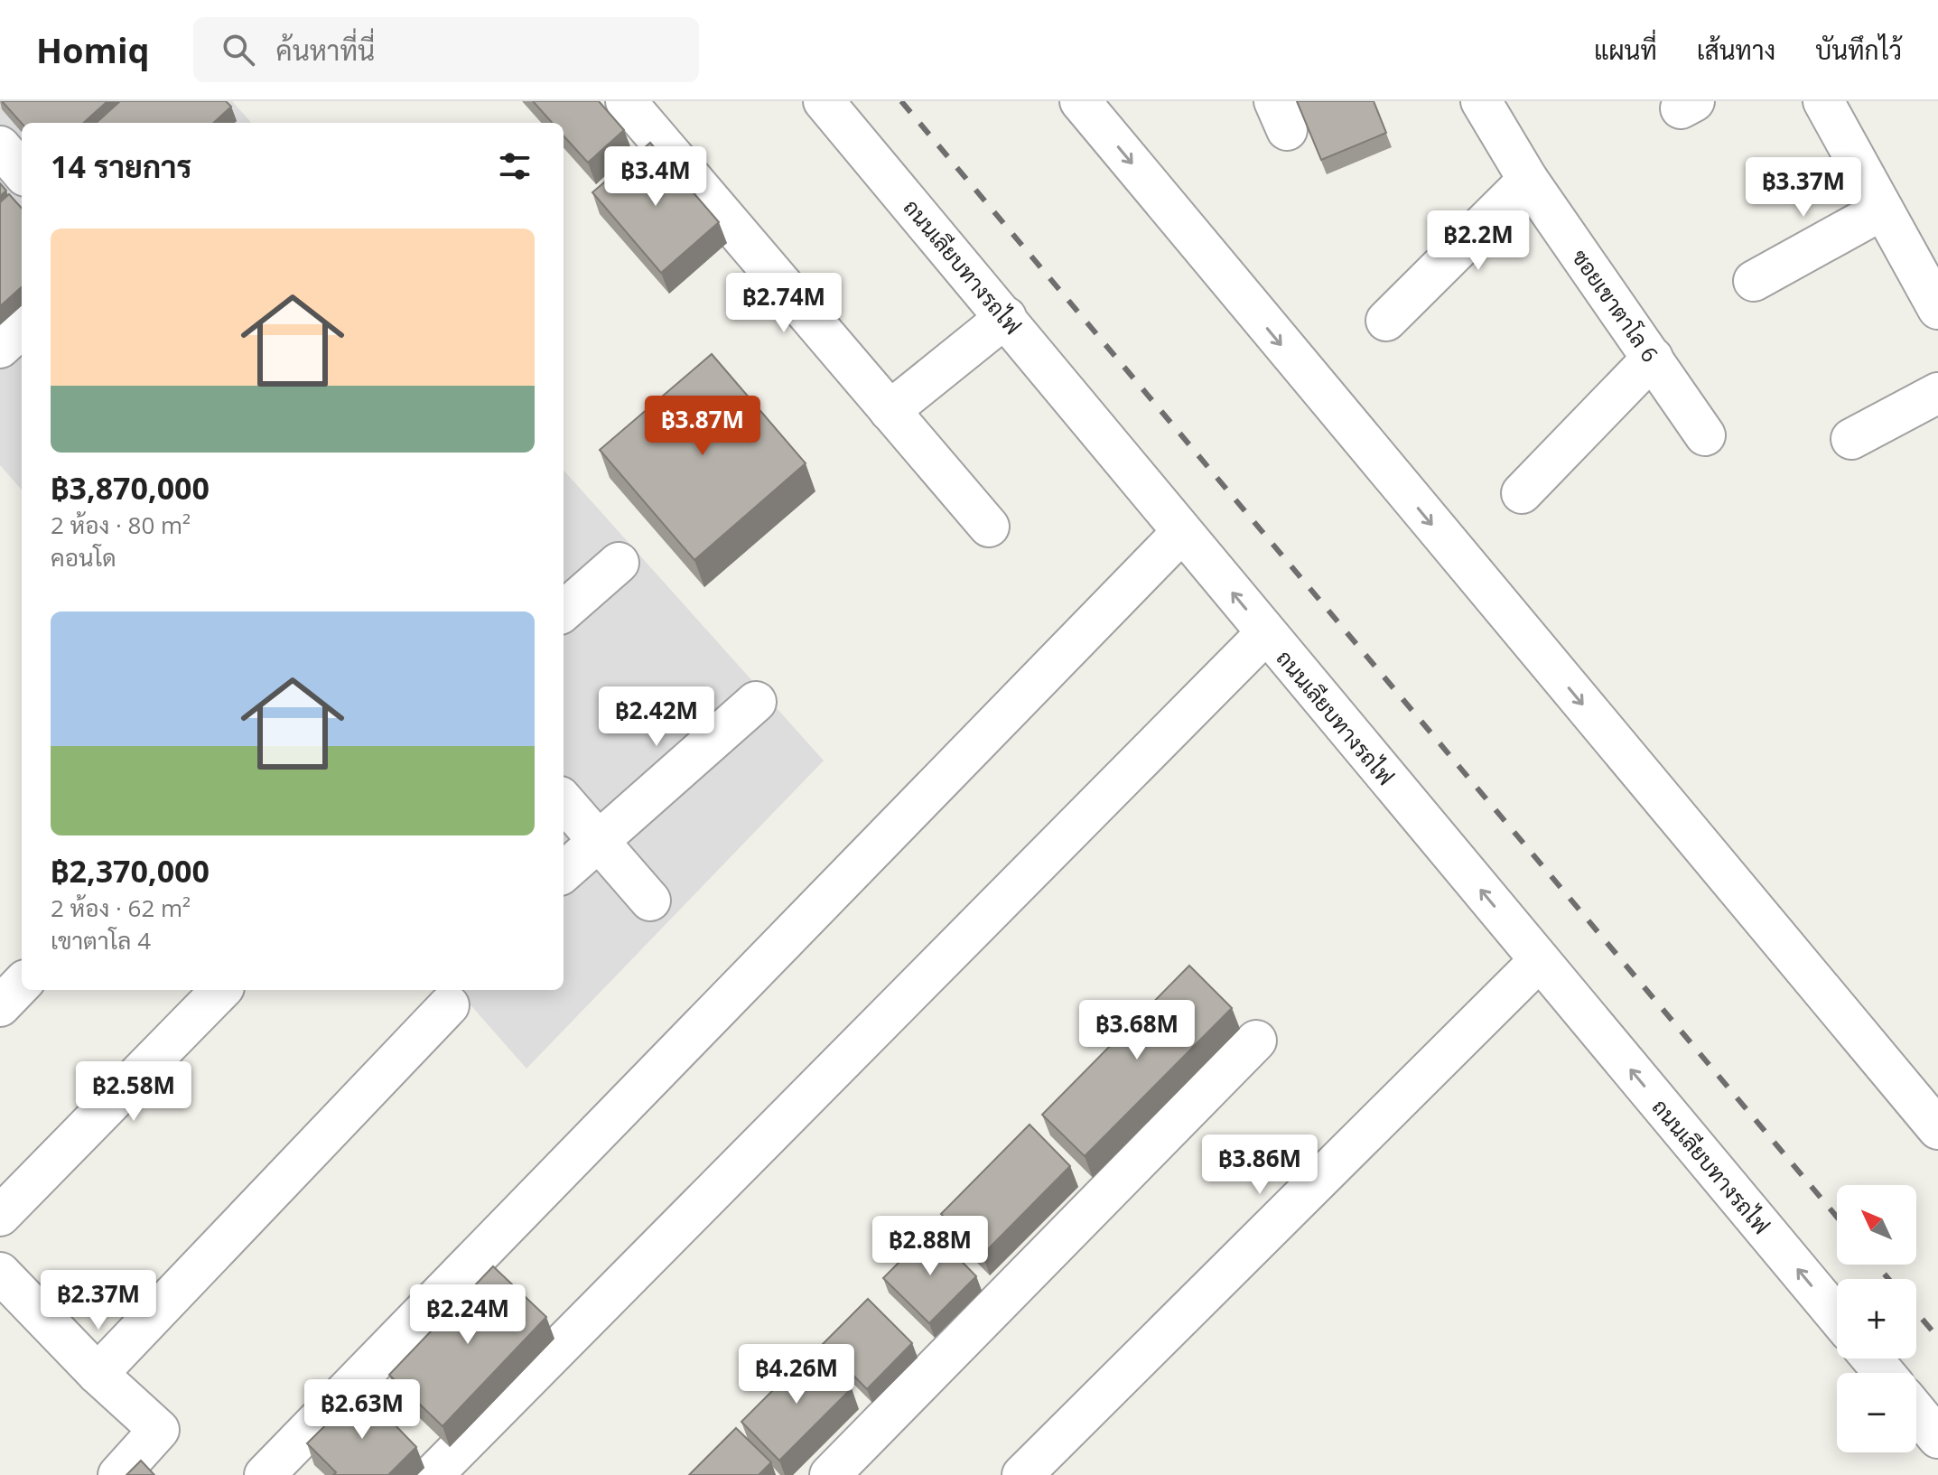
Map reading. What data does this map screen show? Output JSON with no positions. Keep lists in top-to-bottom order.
{
  "streets": {
    "street": ["ถนนเลียบทางรถไฟ", "ซอยเขาตาโล 6"]
  },
  "north": "top left",
  "page": {
    "header": "Homiq",
    "search": "ค้นหาที่นี่",
    "nav": ["แผนที่", "เส้นทาง", "บันทึกไว้"],
    "heading": "14 รายการ",
    "price": [
      "฿3.4M",
      "฿3.37M",
      "฿2.2M",
      "฿2.74M",
      "฿3.87M",
      "฿2.42M",
      "฿3.68M",
      "฿2.58M",
      "฿3.86M",
      "฿2.88M",
      "฿2.37M",
      "฿2.24M",
      "฿4.26M",
      "฿2.63M"
    ],
    "list": [
      {
        "name": "฿3,870,000",
        "note": "2 ห้อง · 80 m² · คอนโด"
      },
      {
        "name": "฿2,370,000",
        "note": "2 ห้อง · 62 m² · เขาตาโล 4"
      }
    ],
    "map_buttons": ["+", "−"]
  }
}
